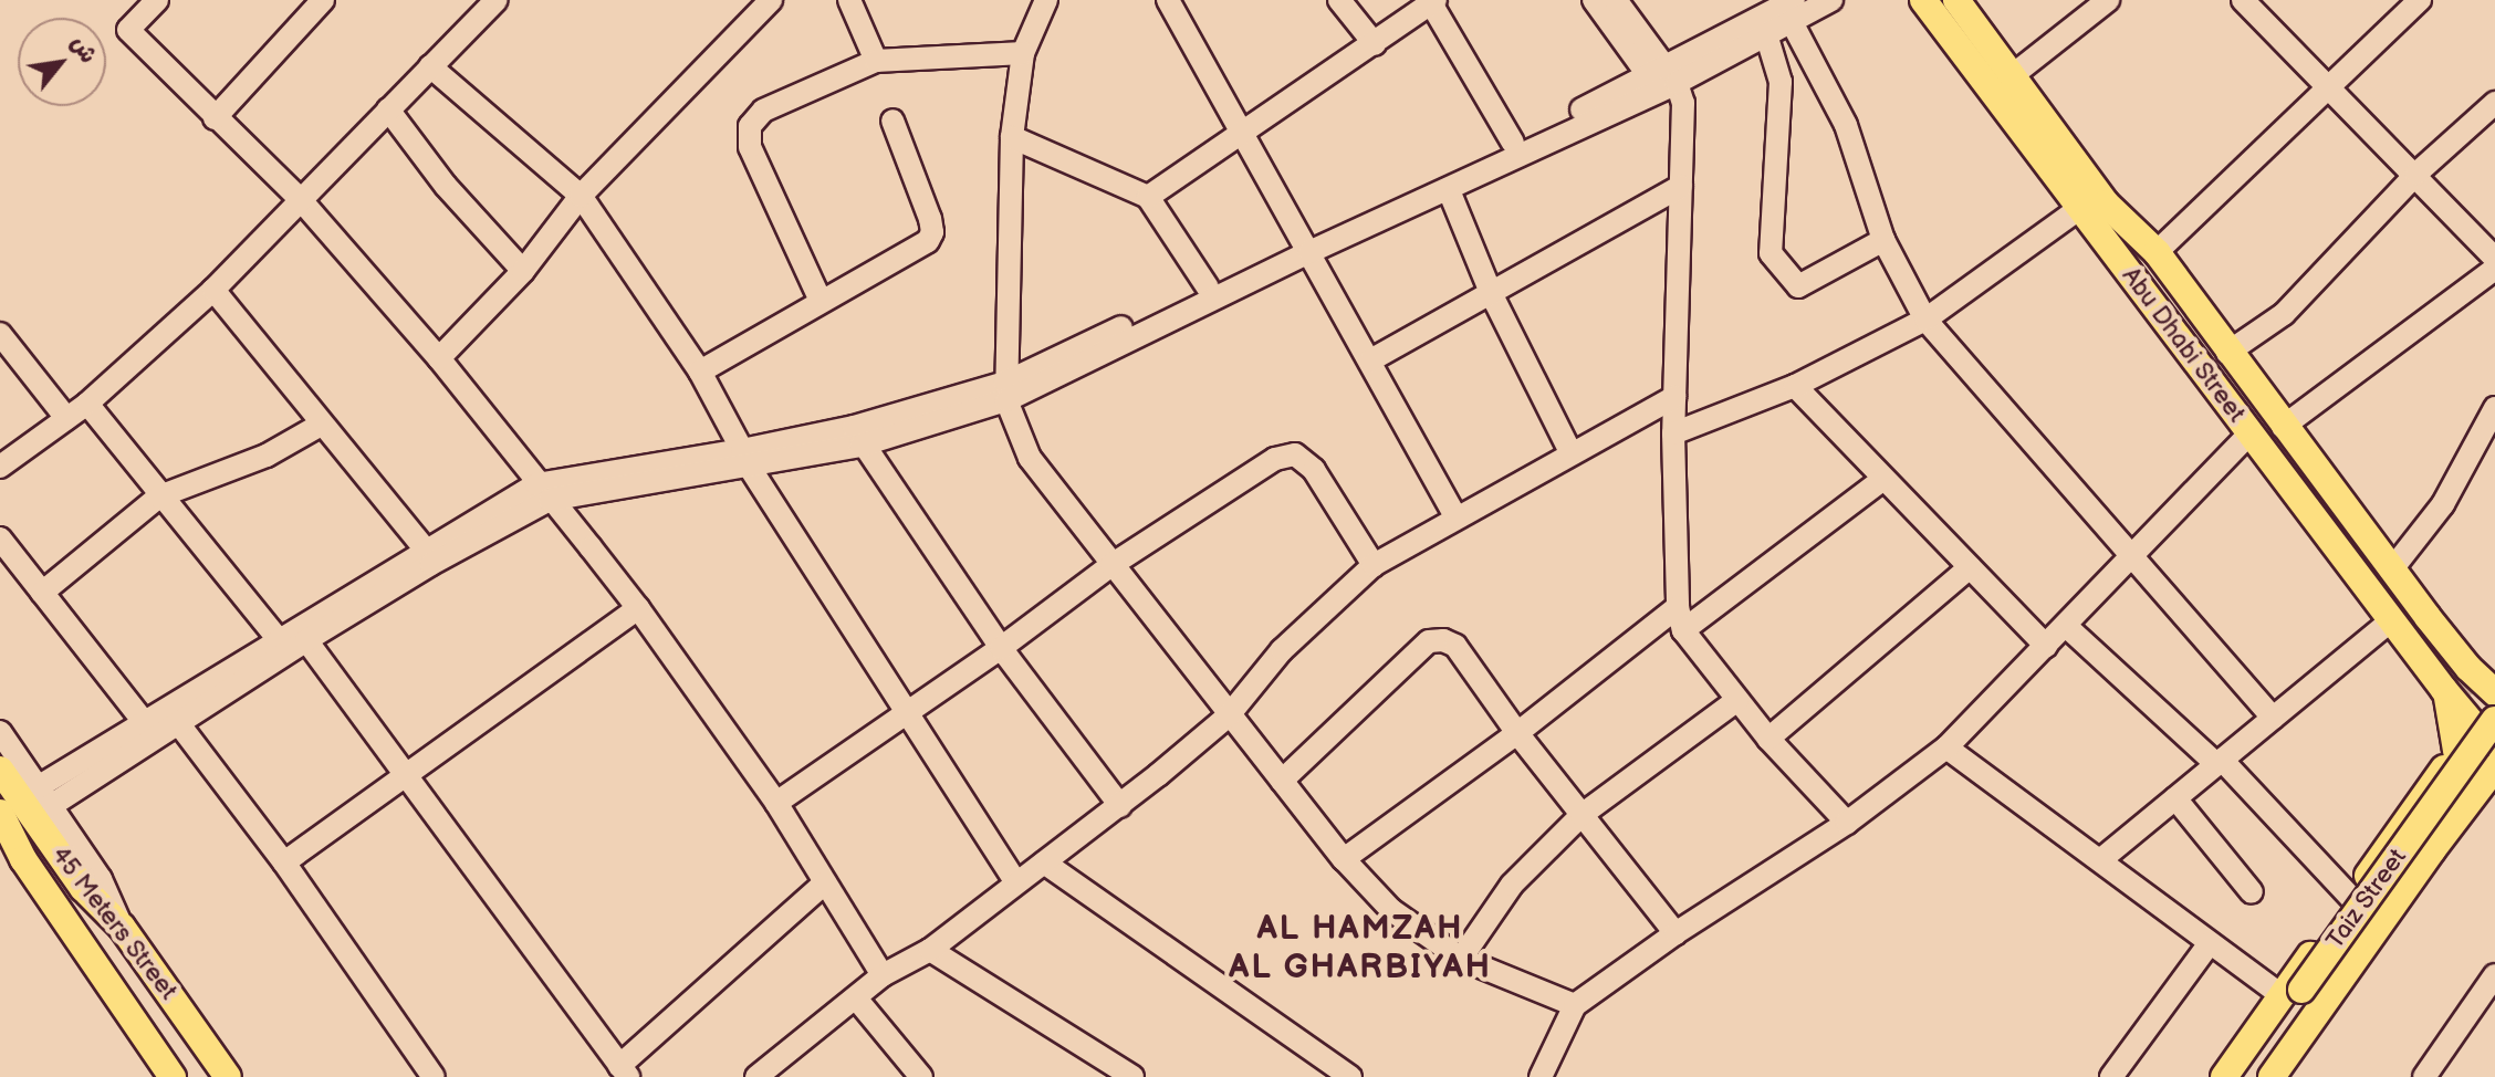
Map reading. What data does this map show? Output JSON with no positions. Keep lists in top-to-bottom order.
{
  "streets": {
    "main road": ["Abu Dhabi Street", "Taiz Street", "45 Meters Street"]
  },
  "crossings": [
    ["Abu Dhabi Street", "Taiz Street"]
  ],
  "districts": ["AL HAMZAH AL GHARBIYAH"],
  "north": "top right"
}
